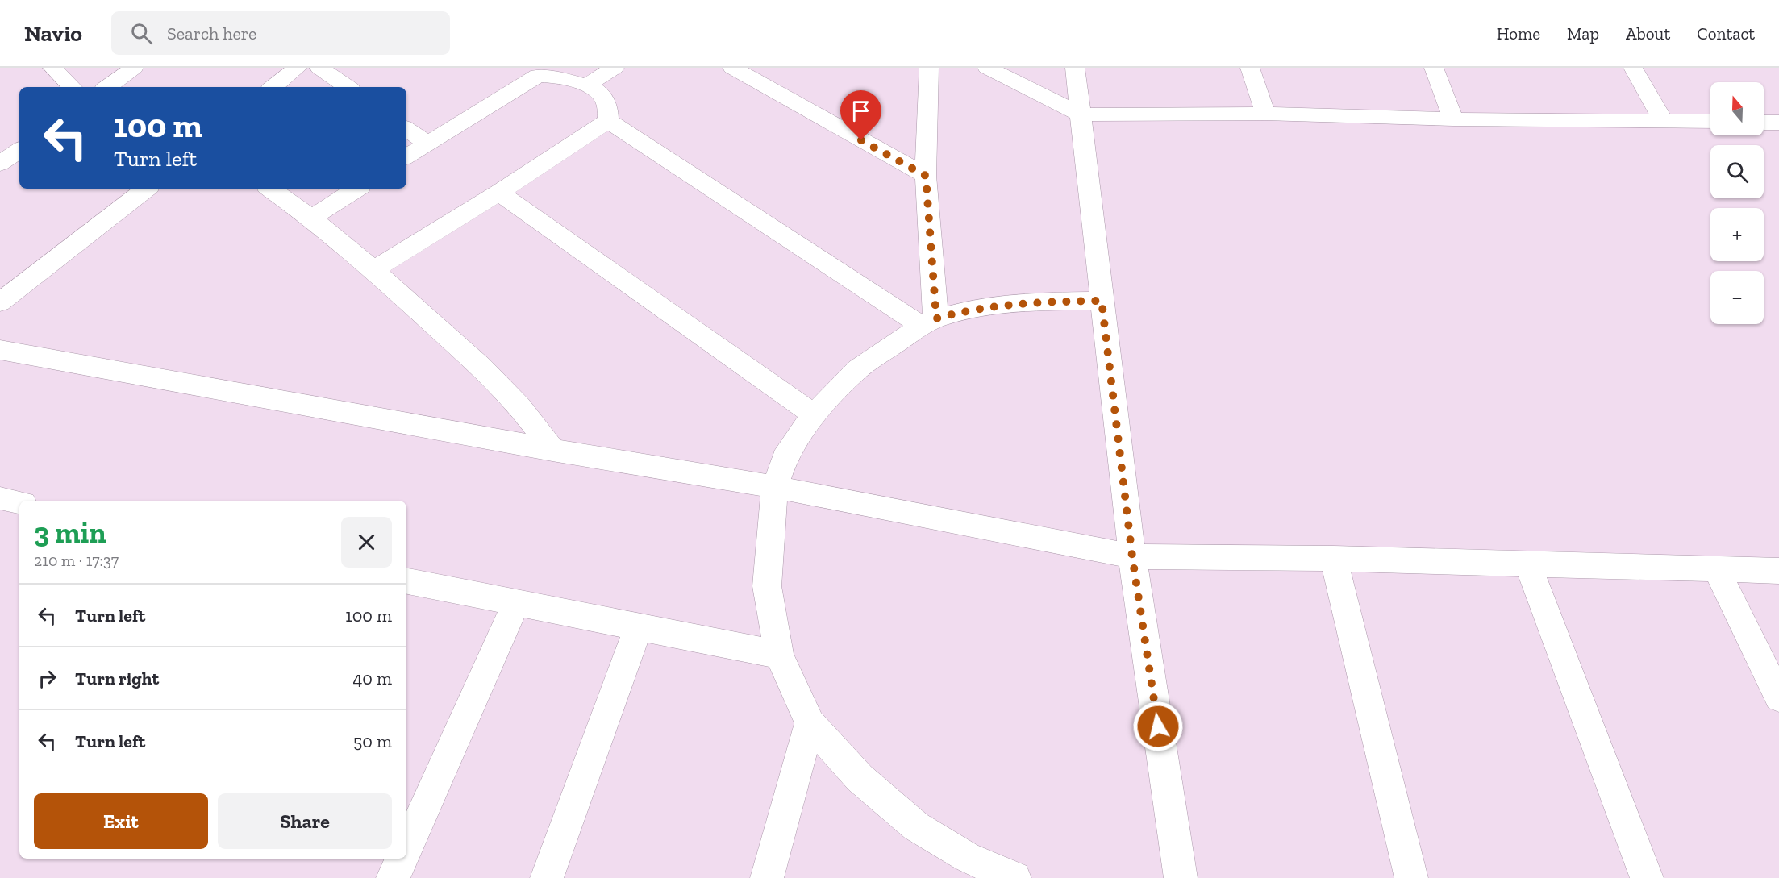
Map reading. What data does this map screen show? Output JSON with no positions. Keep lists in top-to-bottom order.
{
  "north": "top",
  "page": {
    "header": "Navio",
    "search": "Search here",
    "nav": [
      "Home",
      "Map",
      "About",
      "Contact"
    ],
    "map_buttons": ["+", "−"],
    "turn": ["100 m", "Turn left"],
    "heading": ["3 min", "210 m · 17:37"],
    "list": [
      {
        "name": "Turn left",
        "value": "100 m"
      },
      {
        "name": "Turn right",
        "value": "40 m"
      },
      {
        "name": "Turn left",
        "value": "50 m"
      }
    ],
    "buttons": ["Exit", "Share"]
  }
}
